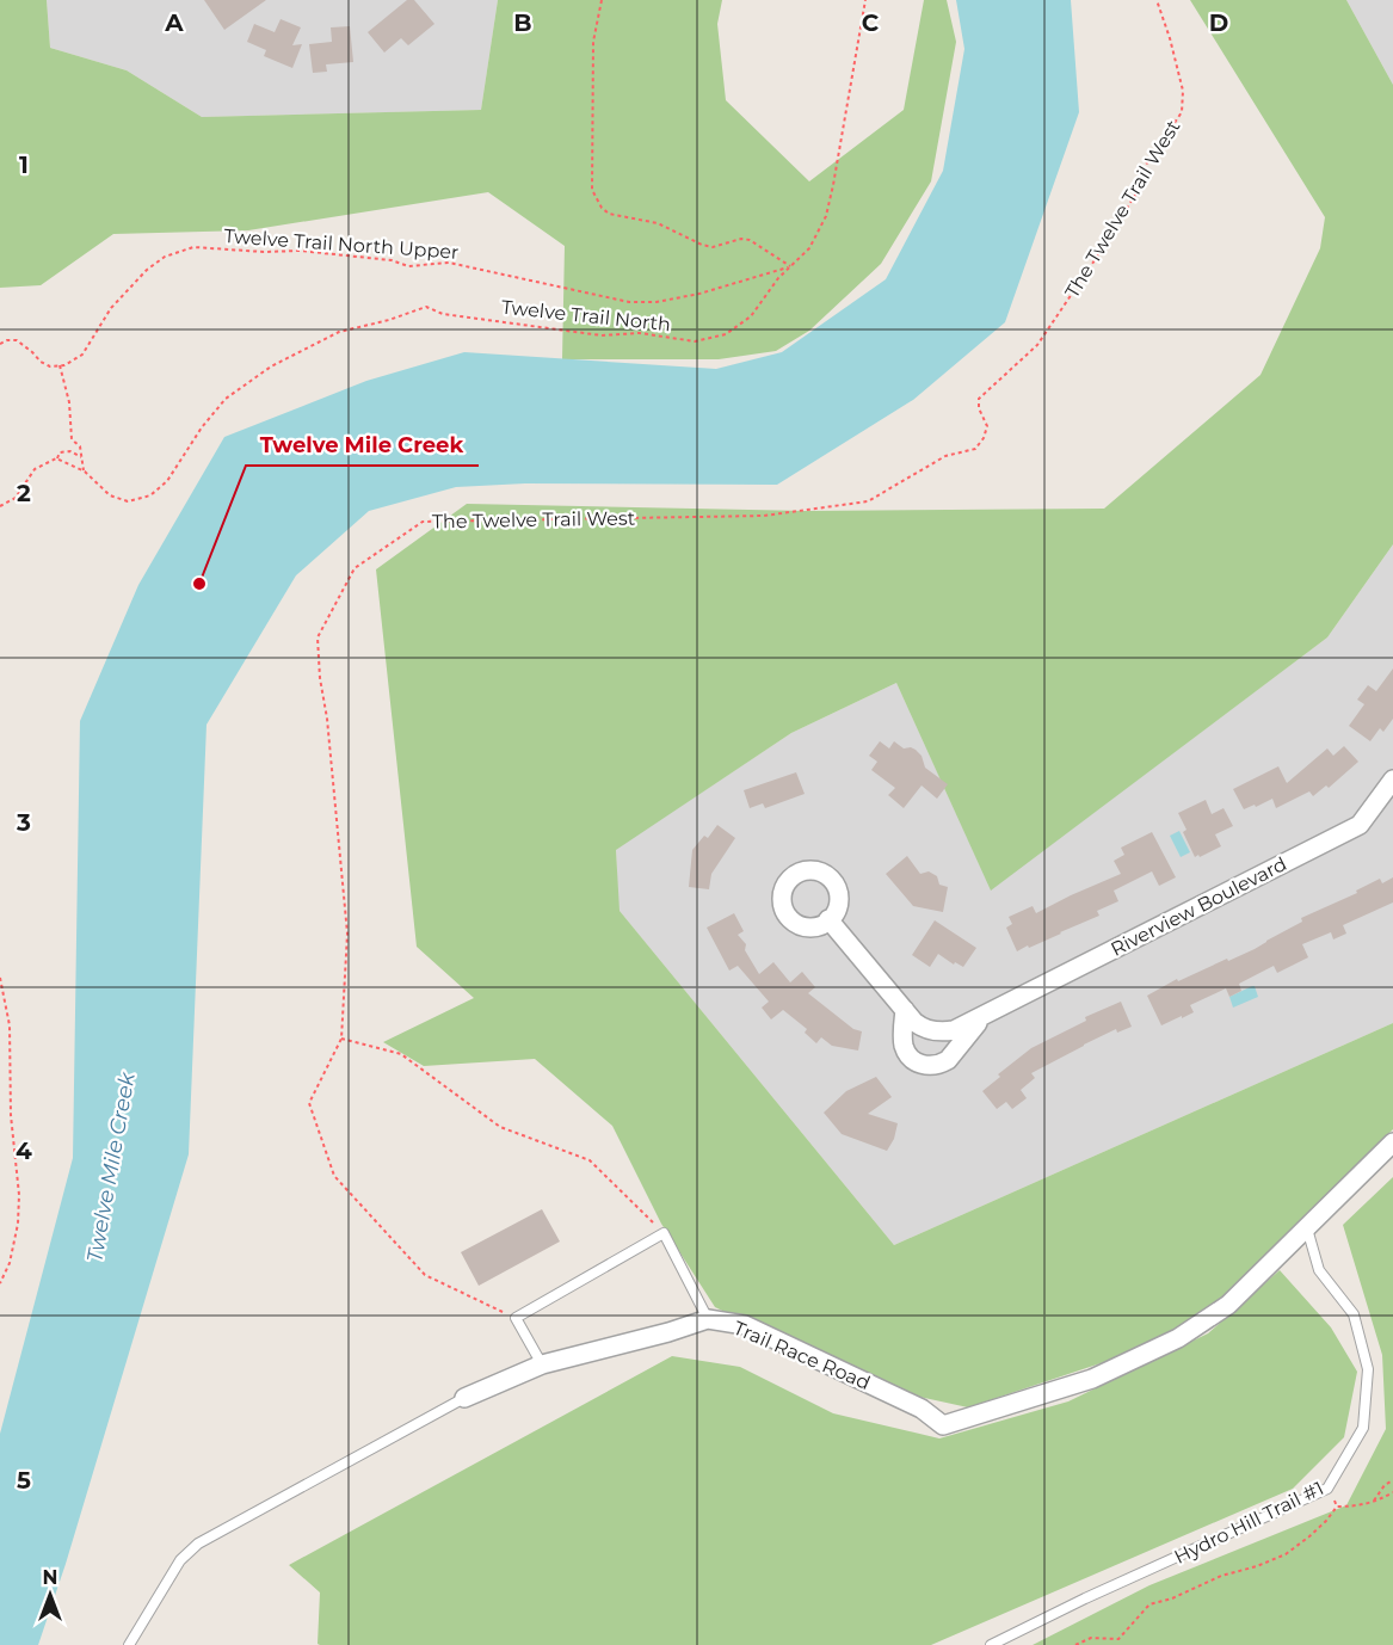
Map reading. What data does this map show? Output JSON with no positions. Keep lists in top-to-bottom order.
{
  "streets": {
    "street": ["Riverview Boulevard", "Trail Race Road"],
    "lane": ["Hydro Hill Trail #1"],
    "path": ["The Twelve Trail West", "Twelve Trail North Upper", "Twelve Trail North"]
  },
  "crossings": [
    ["Twelve Trail North Upper", "Twelve Trail North"],
    ["Trail Race Road", "Hydro Hill Trail #1"]
  ],
  "water": ["Twelve Mile Creek"],
  "places": ["Twelve Mile Creek"],
  "north": "top",
  "grid": {
    "columns": [
      "A",
      "B",
      "C",
      "D"
    ],
    "rows": [
      "1",
      "2",
      "3",
      "4",
      "5"
    ]
  }
}
